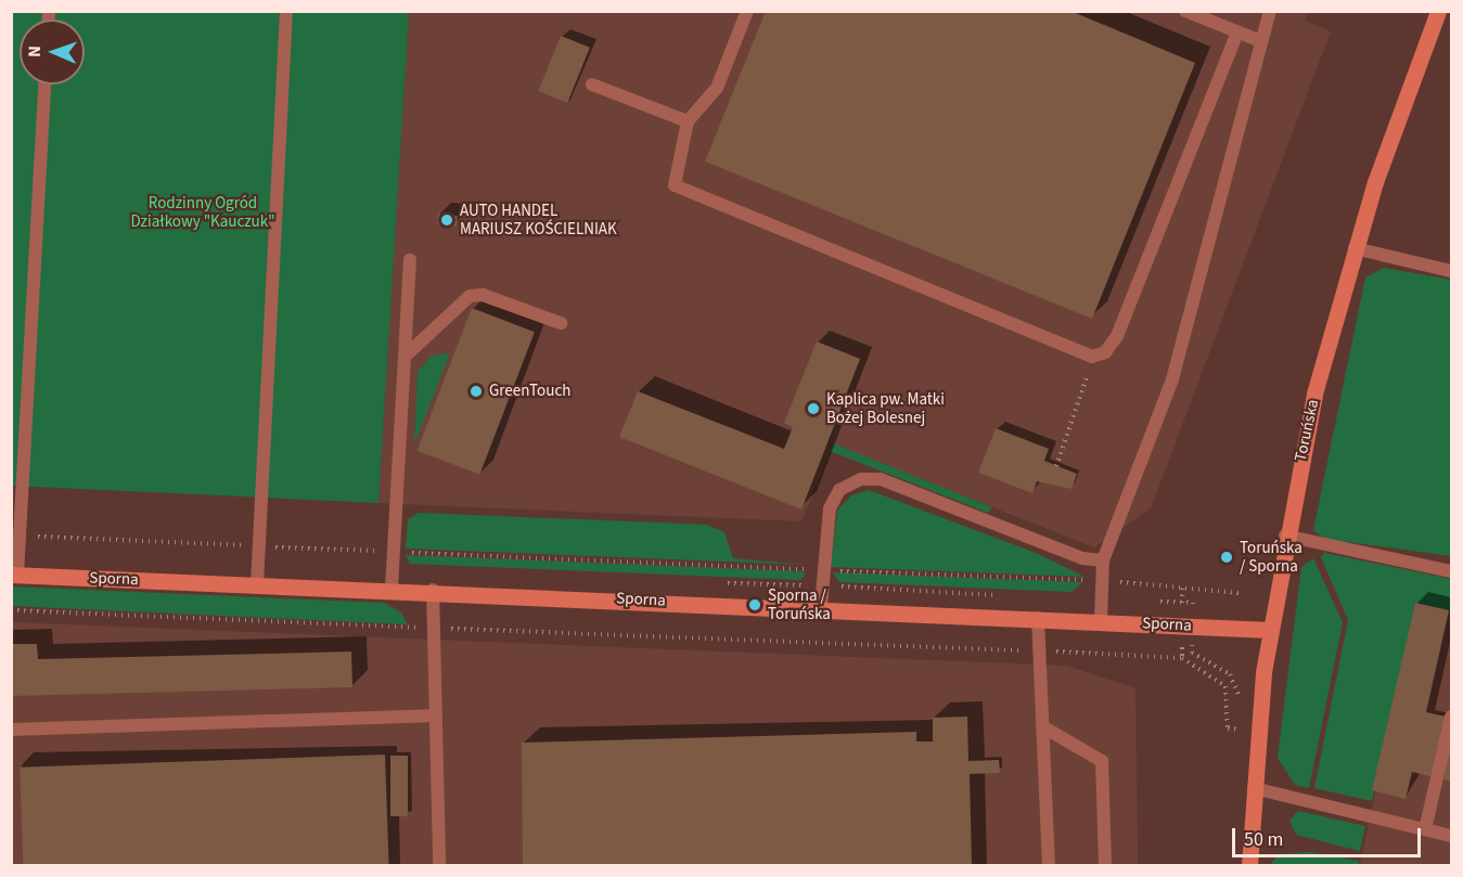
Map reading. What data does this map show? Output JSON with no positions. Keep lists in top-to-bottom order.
{
  "streets": {
    "street": ["Toruńska", "Sporna"]
  },
  "crossings": [
    ["Toruńska", "Sporna"]
  ],
  "parks": ["Rodzinny Ogród Działkowy \"Kauczuk\""],
  "places": [
    "AUTO HANDEL MARIUSZ KOŚCIELNIAK",
    "GreenTouch",
    "Kaplica pw. Matki Bożej Bolesnej",
    "Toruńska / Sporna",
    "Sporna / Toruńska"
  ],
  "scale_bar": "50 m",
  "north": "left"
}
